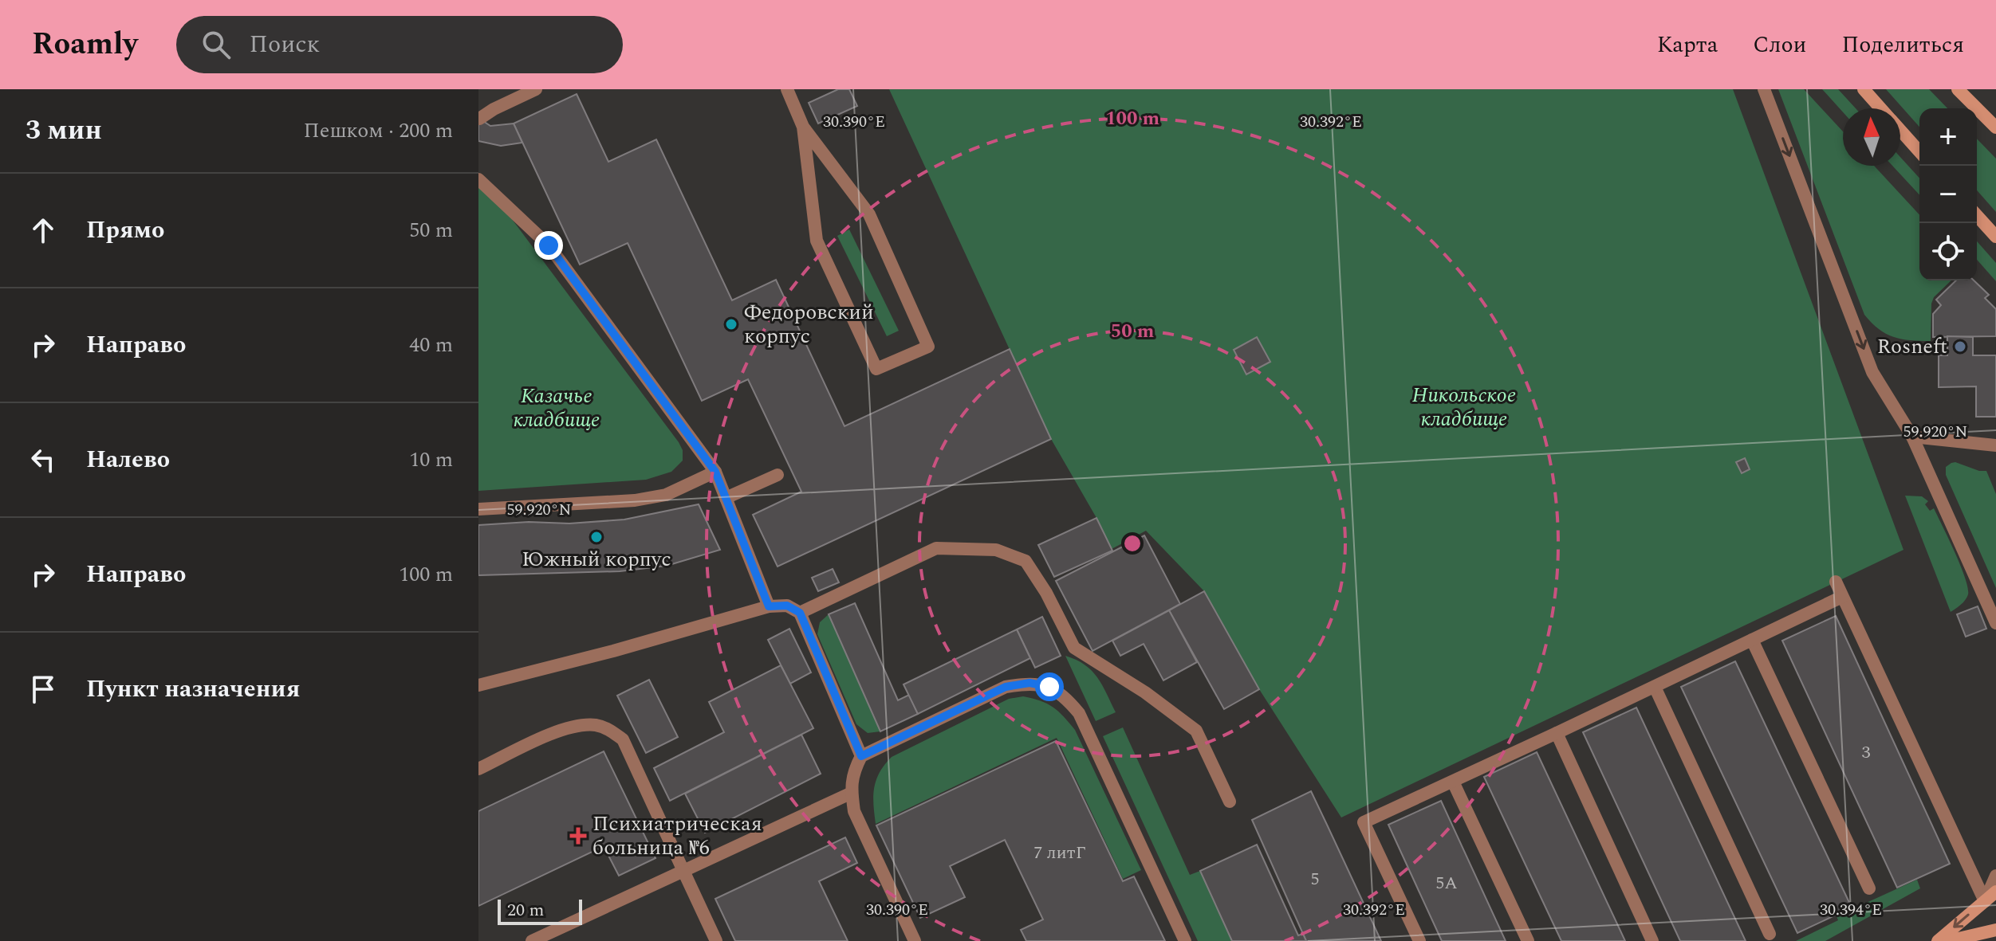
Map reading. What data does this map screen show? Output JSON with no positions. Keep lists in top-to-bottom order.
{
  "parks": ["Никольское кладбище", "Казачье кладбище"],
  "places": {
    "other": ["Федоровский корпус", "Rosneft", "Южный корпус"],
    "health": ["Психиатрическая больница №6"]
  },
  "house_numbers": [
    "3",
    "7 литГ",
    "5",
    "5А"
  ],
  "scale_bar": "20 m",
  "north": "top",
  "page": {
    "header": "Roamly",
    "search": "Поиск",
    "nav": ["Карта", "Слои", "Поделиться"],
    "heading": ["3 мин", "Пешком · 200 m"],
    "map_buttons": ["+", "−"],
    "list": [
      ["Прямо", "50 m"],
      ["Направо", "40 m"],
      ["Налево", "10 m"],
      ["Направо", "100 m"],
      "Пункт назначения"
    ],
    "scale": "20 m"
  },
  "coordinates": [
    "30.390°E",
    "30.392°E",
    "59.920°N",
    "30.394°E"
  ],
  "rings": ["100 m", "50 m"]
}
